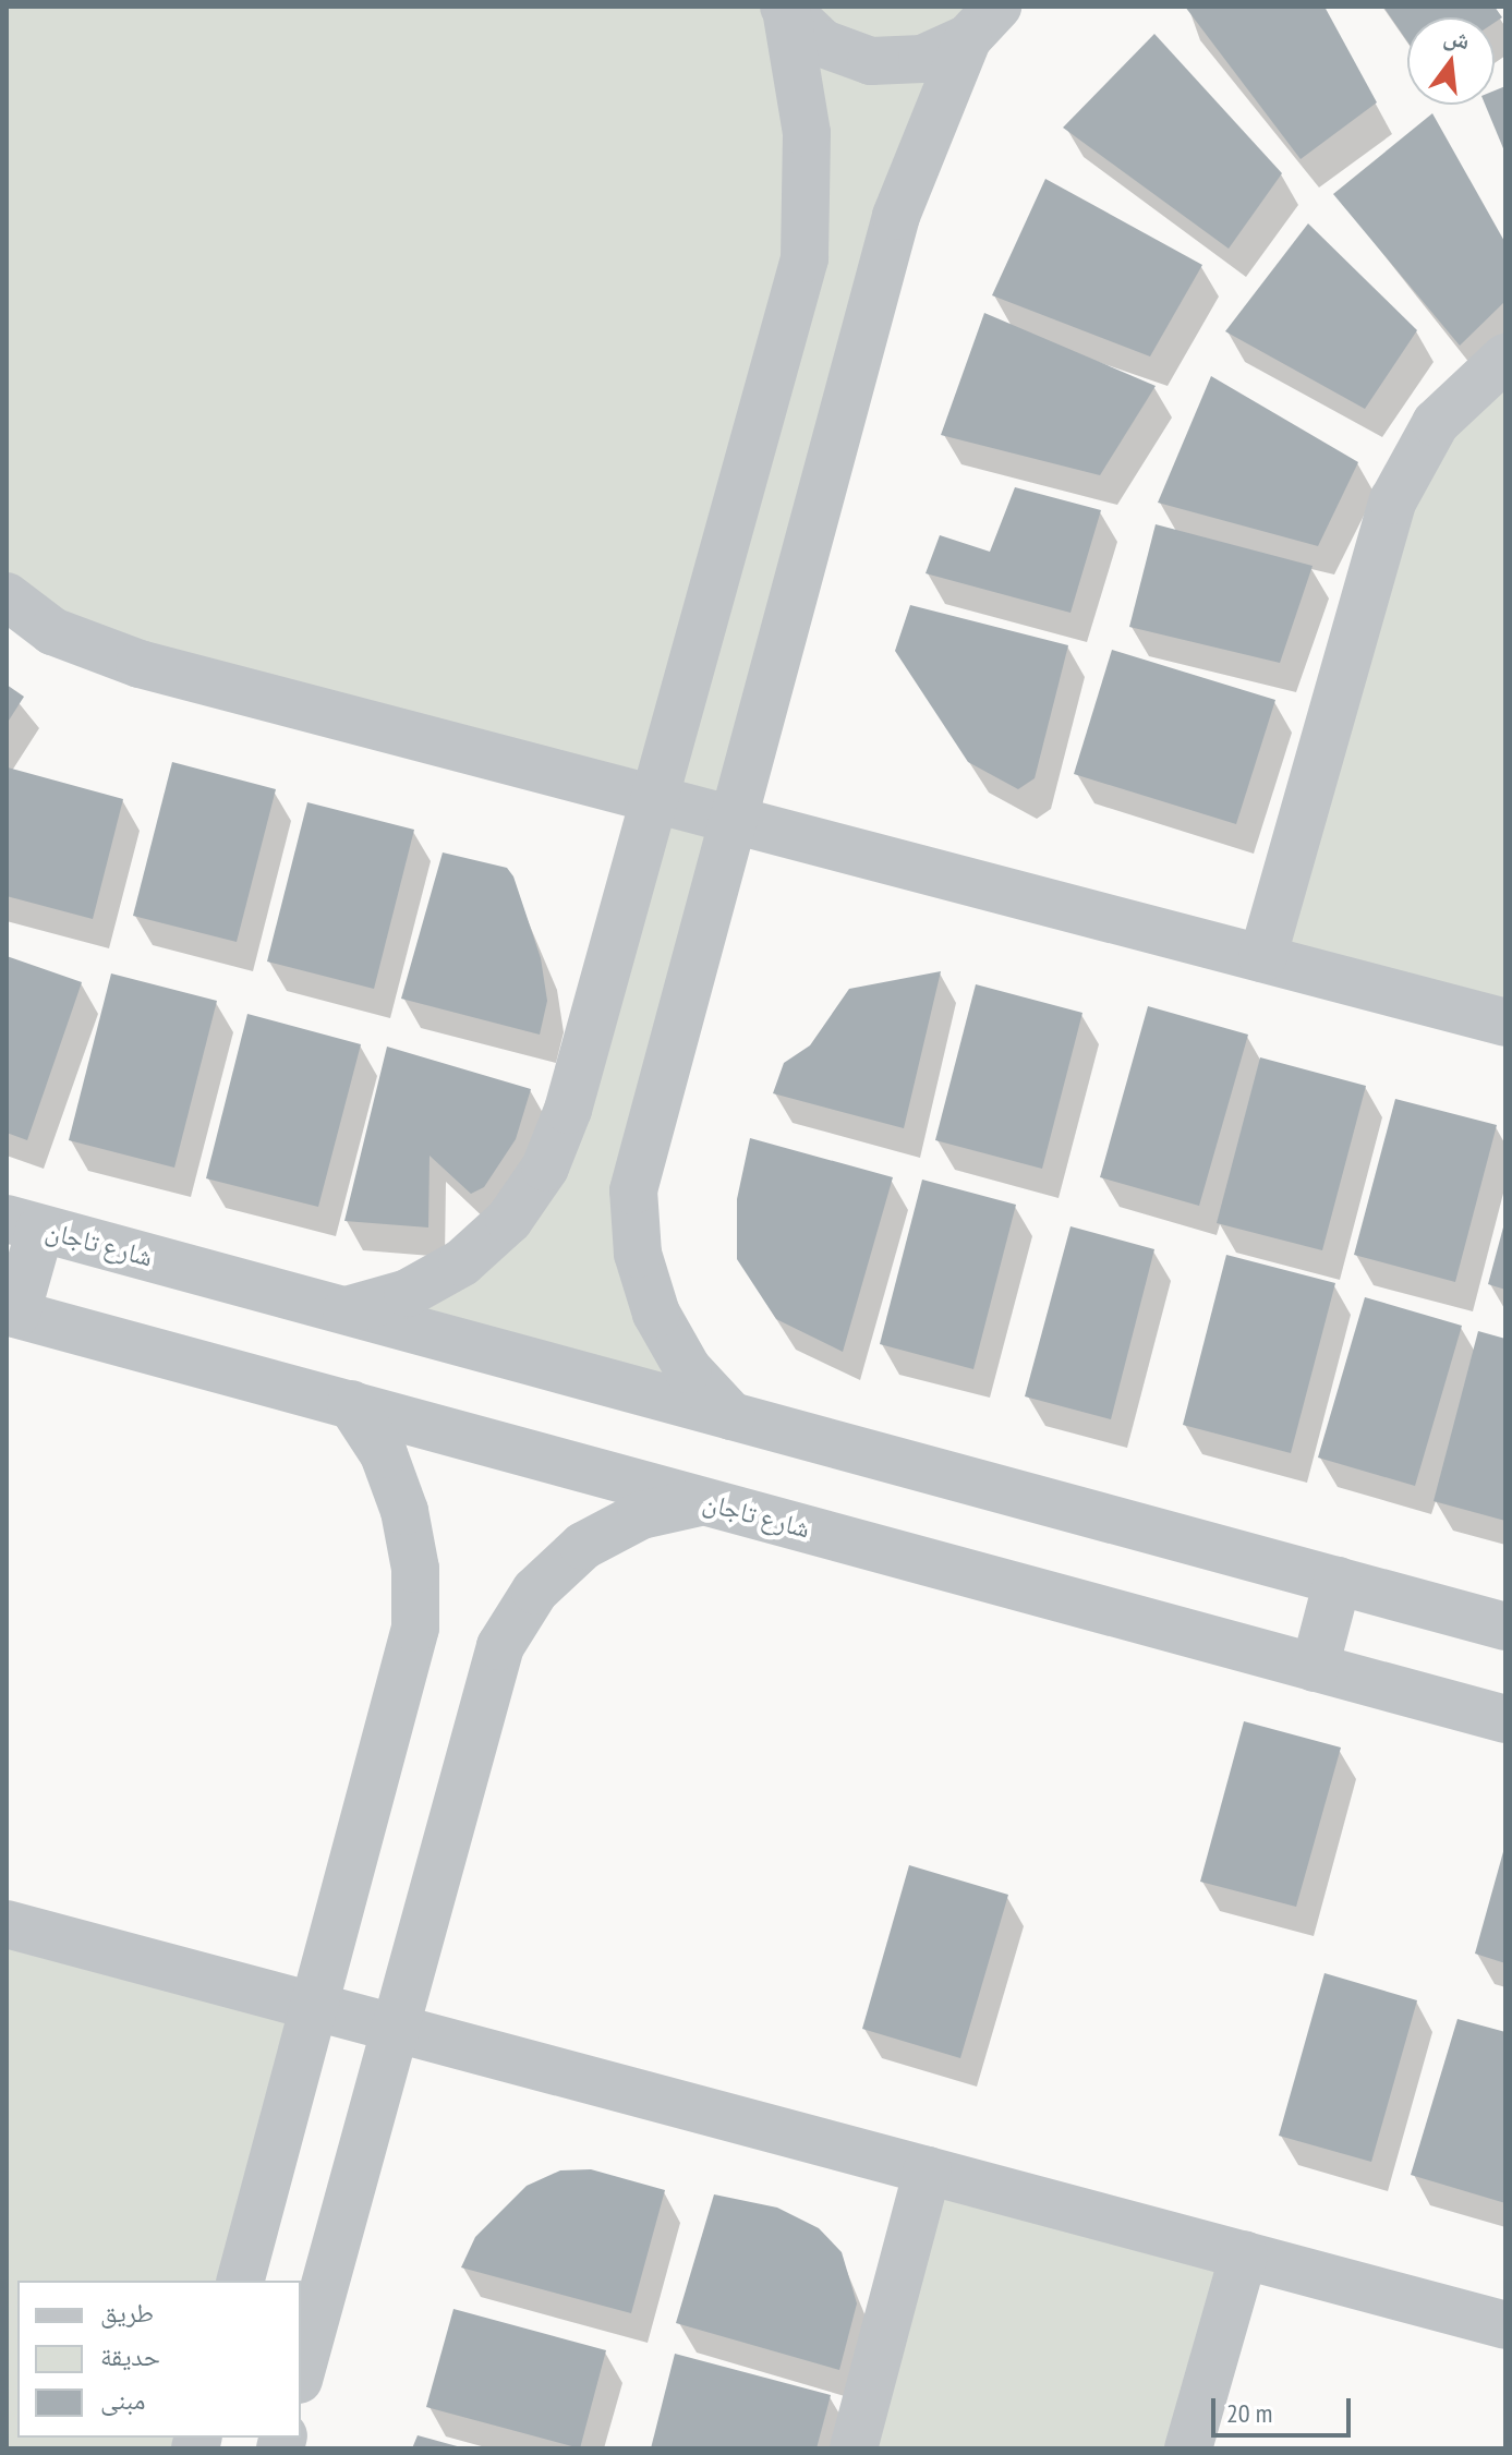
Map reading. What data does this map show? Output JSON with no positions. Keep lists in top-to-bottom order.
{
  "streets": {
    "street": ["شارع تاجان"]
  },
  "legend": ["طريق", "حديقة", "مبنى"],
  "scale_bar": "20 m",
  "north": "top"
}
